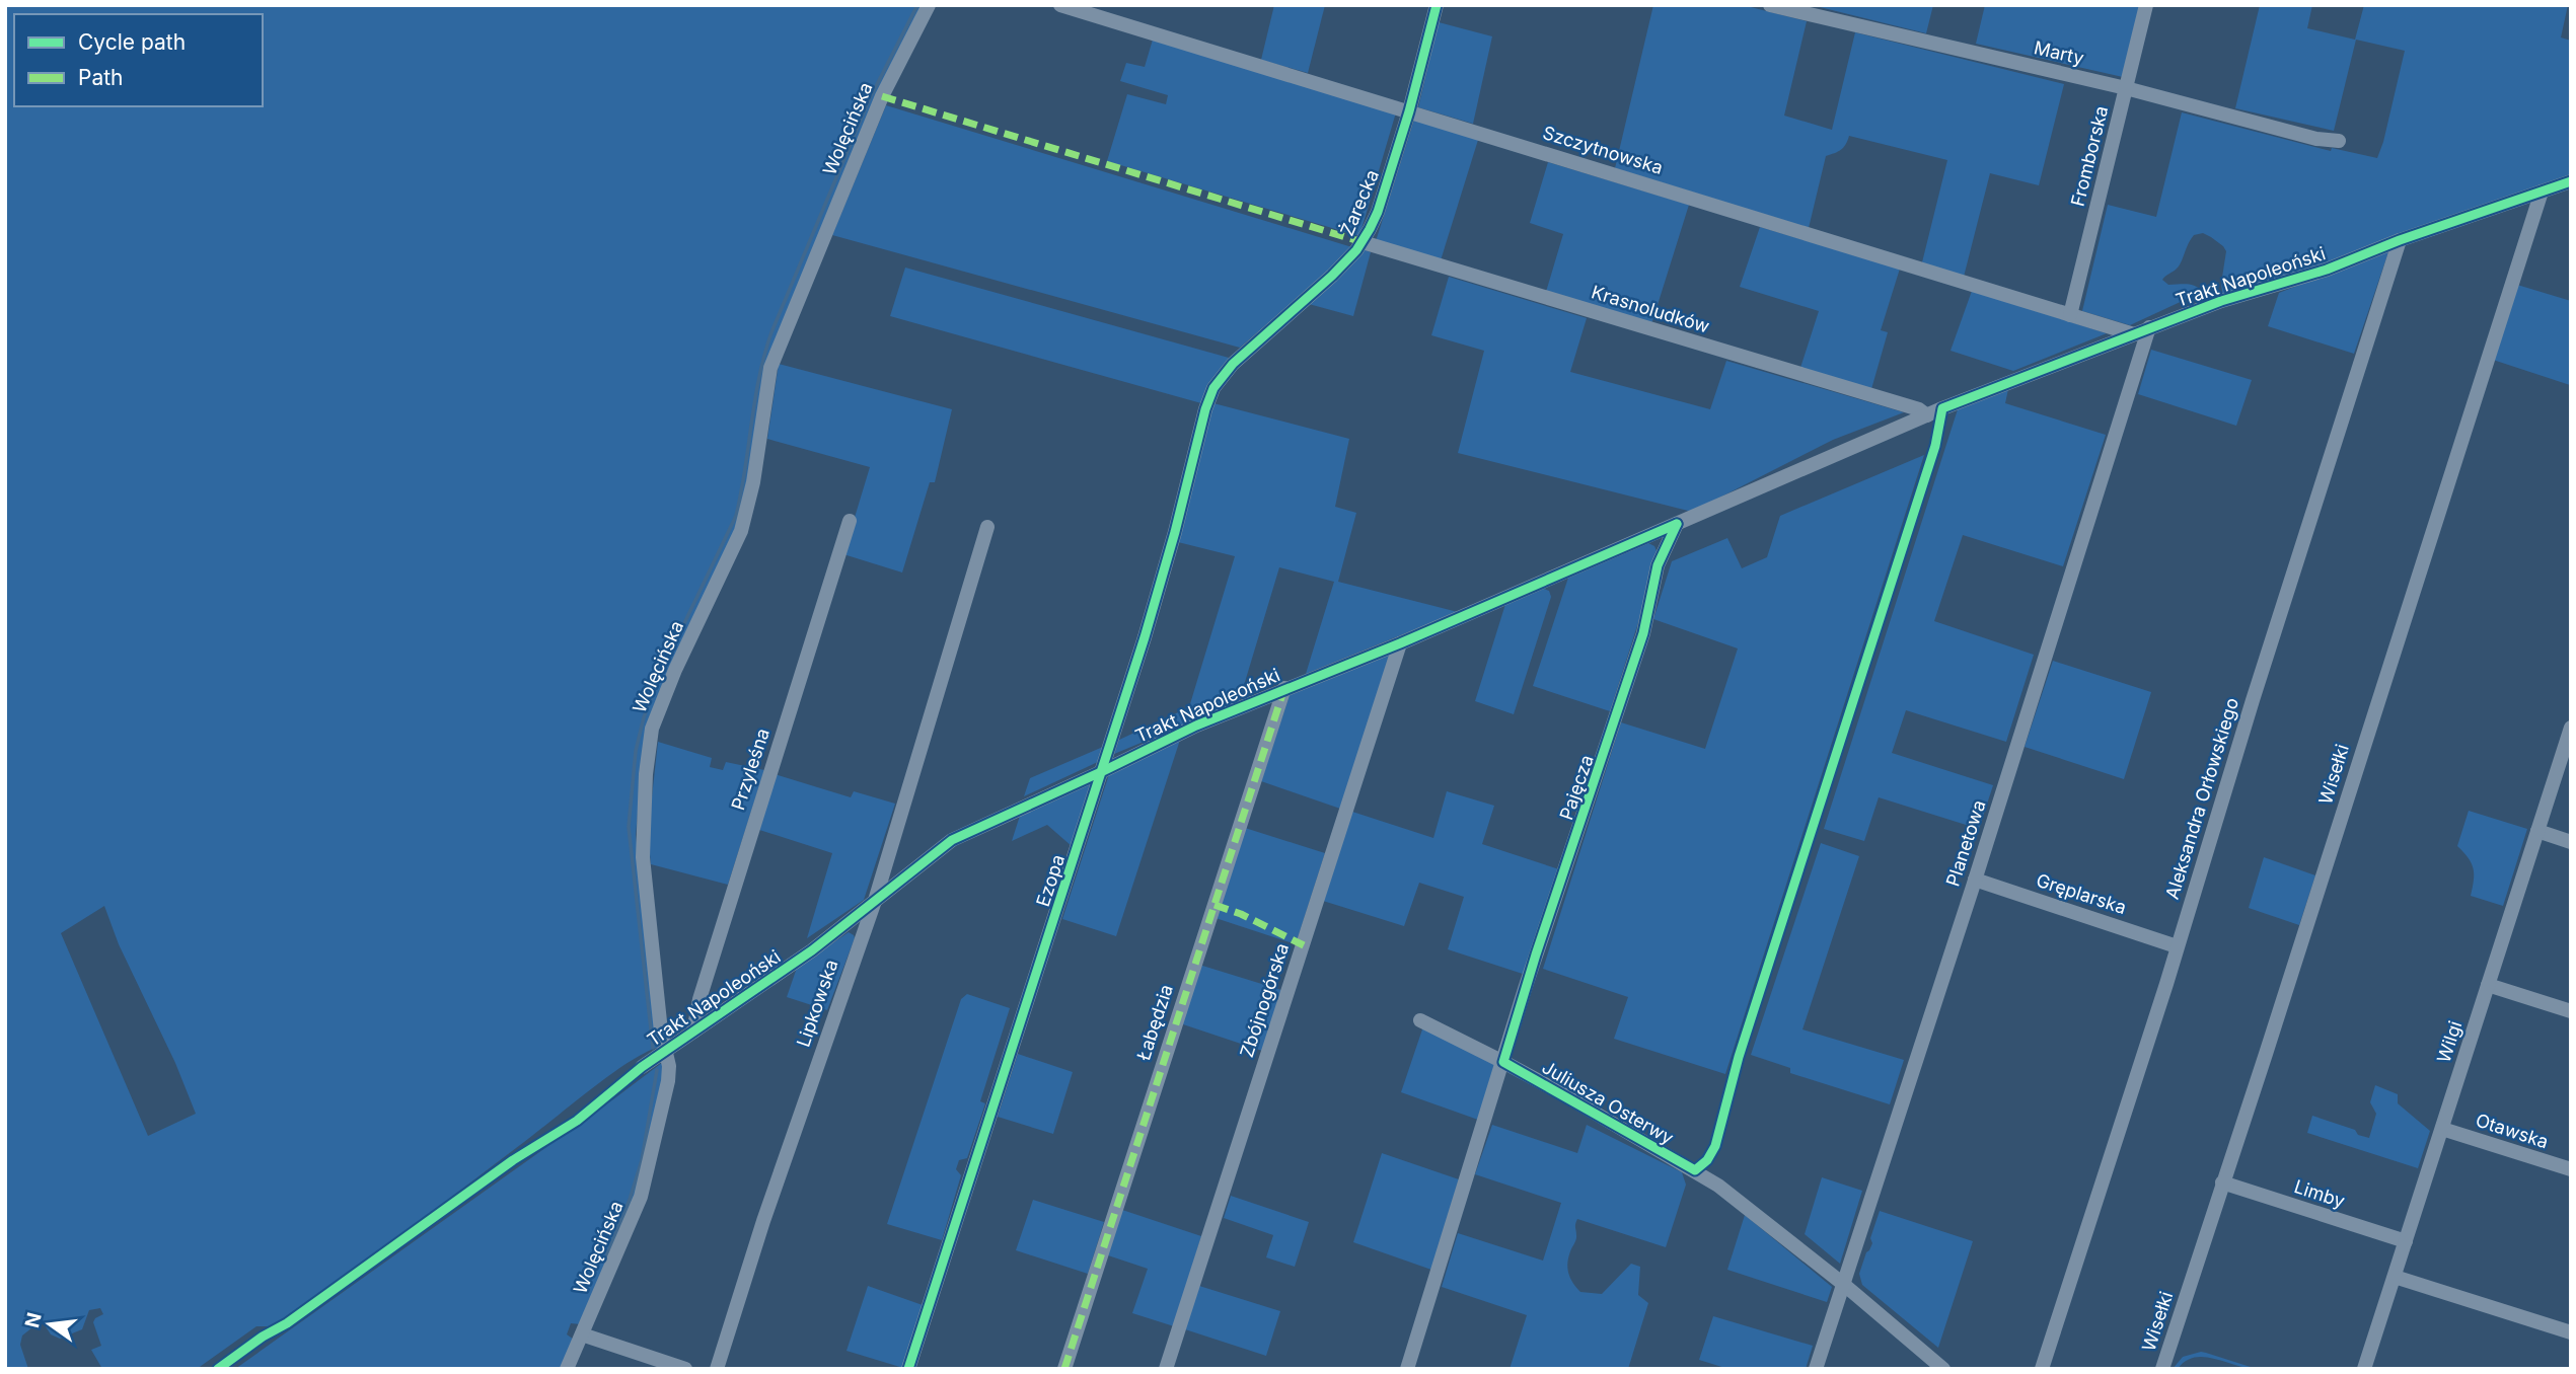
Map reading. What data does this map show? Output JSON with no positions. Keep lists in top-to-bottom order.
{
  "streets": {
    "street": [
      "Marty",
      "Wolęcińska",
      "Szczytnowska",
      "Fromborska",
      "Żarecka",
      "Trakt Napoleoński",
      "Krasnoludków",
      "Przyleśna",
      "Wisełki",
      "Pajęcza",
      "Aleksandra Orłowskiego",
      "Planetowa",
      "Ezopa",
      "Gręplarska",
      "Zbójnogórska",
      "Lipkowska",
      "Łabędzia",
      "Wilgi",
      "Juliusza Osterwy",
      "Otawska",
      "Limby"
    ]
  },
  "crossings": [
    ["Marty", "Fromborska"],
    ["Wolęcińska", "Trakt Napoleoński"],
    ["Szczytnowska", "Fromborska"],
    ["Szczytnowska", "Żarecka"],
    ["Szczytnowska", "Trakt Napoleoński"],
    ["Żarecka", "Krasnoludków"],
    ["Żarecka", "Ezopa"],
    ["Trakt Napoleoński", "Krasnoludków"],
    ["Trakt Napoleoński", "Przyleśna"],
    ["Trakt Napoleoński", "Wisełki"],
    ["Trakt Napoleoński", "Pajęcza"],
    ["Trakt Napoleoński", "Aleksandra Orłowskiego"],
    ["Trakt Napoleoński", "Planetowa"],
    ["Trakt Napoleoński", "Ezopa"],
    ["Trakt Napoleoński", "Zbójnogórska"],
    ["Trakt Napoleoński", "Lipkowska"],
    ["Trakt Napoleoński", "Łabędzia"],
    ["Wisełki", "Limby"],
    ["Pajęcza", "Juliusza Osterwy"],
    ["Aleksandra Orłowskiego", "Gręplarska"],
    ["Planetowa", "Gręplarska"],
    ["Planetowa", "Juliusza Osterwy"],
    ["Wilgi", "Otawska"],
    ["Wilgi", "Limby"]
  ],
  "legend": ["Cycle path", "Path"],
  "north": "left"
}
